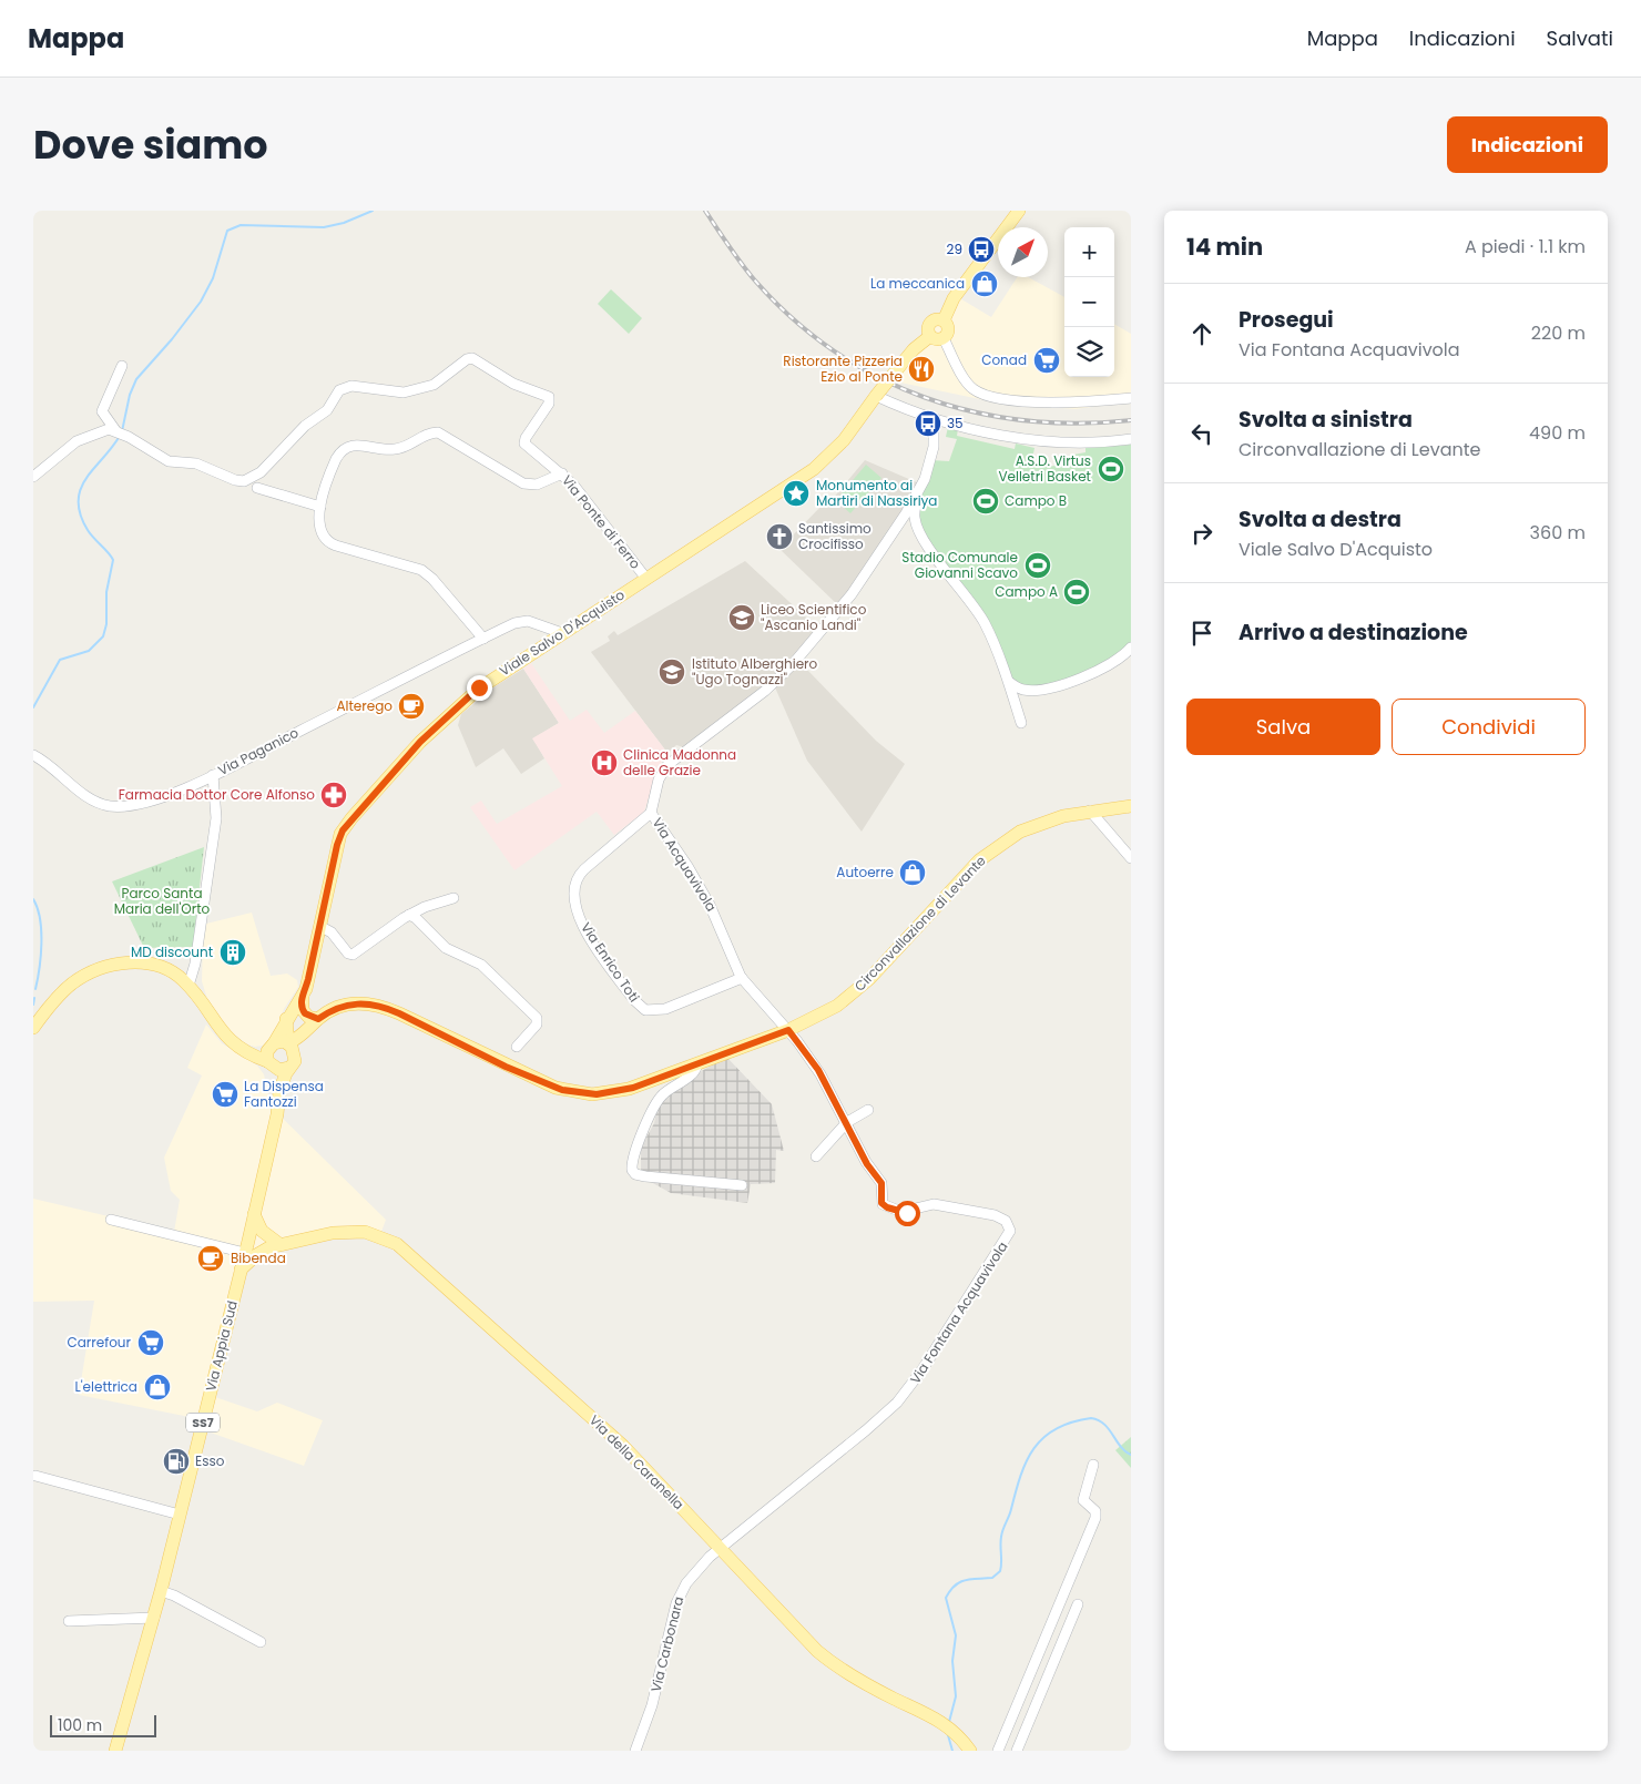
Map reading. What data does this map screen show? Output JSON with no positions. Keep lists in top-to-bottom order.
{
  "streets": {
    "main road": [
      "Viale Salvo D'Acquisto",
      "Circonvallazione di Levante",
      "Via Appia Sud",
      "SS7",
      "Via della Caranella"
    ],
    "street": [
      "Via Ponte di Ferro",
      "Via Paganico",
      "Via Acquavivola",
      "Via Enrico Toti",
      "Via Fontana Acquavivola",
      "Via Carbonara"
    ]
  },
  "crossings": [
    ["Via Ponte di Ferro", "Viale Salvo D'Acquisto"],
    ["Viale Salvo D'Acquisto", "Via Paganico"],
    ["Viale Salvo D'Acquisto", "SS7"],
    ["Via Acquavivola", "Circonvallazione di Levante"],
    ["Via Acquavivola", "Via Enrico Toti"],
    ["Via Acquavivola", "Via Fontana Acquavivola"],
    ["Circonvallazione di Levante", "Via Fontana Acquavivola"],
    ["Circonvallazione di Levante", "SS7"],
    ["Via Fontana Acquavivola", "Via della Caranella"],
    ["Via Fontana Acquavivola", "Via Carbonara"],
    ["Via Appia Sud", "SS7"],
    ["Via Appia Sud", "Via della Caranella"],
    ["Via della Caranella", "Via Carbonara"]
  ],
  "parks": ["Parco Santa Maria dell'Orto"],
  "places": {
    "bus stop": ["29", "35"],
    "shop": ["La meccanica", "Autoerre", "L'elettrica"],
    "supermarket": ["Conad", "La Dispensa Fantozzi", "Carrefour"],
    "restaurant": ["Ristorante Pizzeria Ezio al Ponte"],
    "sports": [
      "A.S.D. Virtus Velletri Basket",
      "Campo B",
      "Stadio Comunale Giovanni Scavo",
      "Campo A"
    ],
    "place": ["Monumento ai Martiri di Nassiriya"],
    "church": ["Santissimo Crocifisso"],
    "school or university": ["Liceo Scientifico \"Ascanio Landi\"", "Istituto Alberghiero \"Ugo Tognazzi\""],
    "cafe": ["Alterego", "Bibenda"],
    "hospital": ["Clinica Madonna delle Grazie"],
    "pharmacy": ["Farmacia Dottor Core Alfonso"],
    "building": ["MD discount"],
    "fuel station": ["Esso"]
  },
  "scale_bar": "100 m",
  "north": "top right",
  "page": {
    "header": "Mappa",
    "nav": ["Mappa", "Indicazioni", "Salvati"],
    "title": "Dove siamo",
    "buttons": [
      "Indicazioni",
      ["Salva", "Condividi"]
    ],
    "heading": ["14 min", "A piedi · 1.1 km"],
    "map_buttons": ["+", "−"],
    "list": [
      ["Prosegui", "Via Fontana Acquavivola", "220 m"],
      ["Svolta a sinistra", "Circonvallazione di Levante", "490 m"],
      ["Svolta a destra", "Viale Salvo D'Acquisto", "360 m"],
      "Arrivo a destinazione"
    ],
    "scale": "100 m"
  }
}
